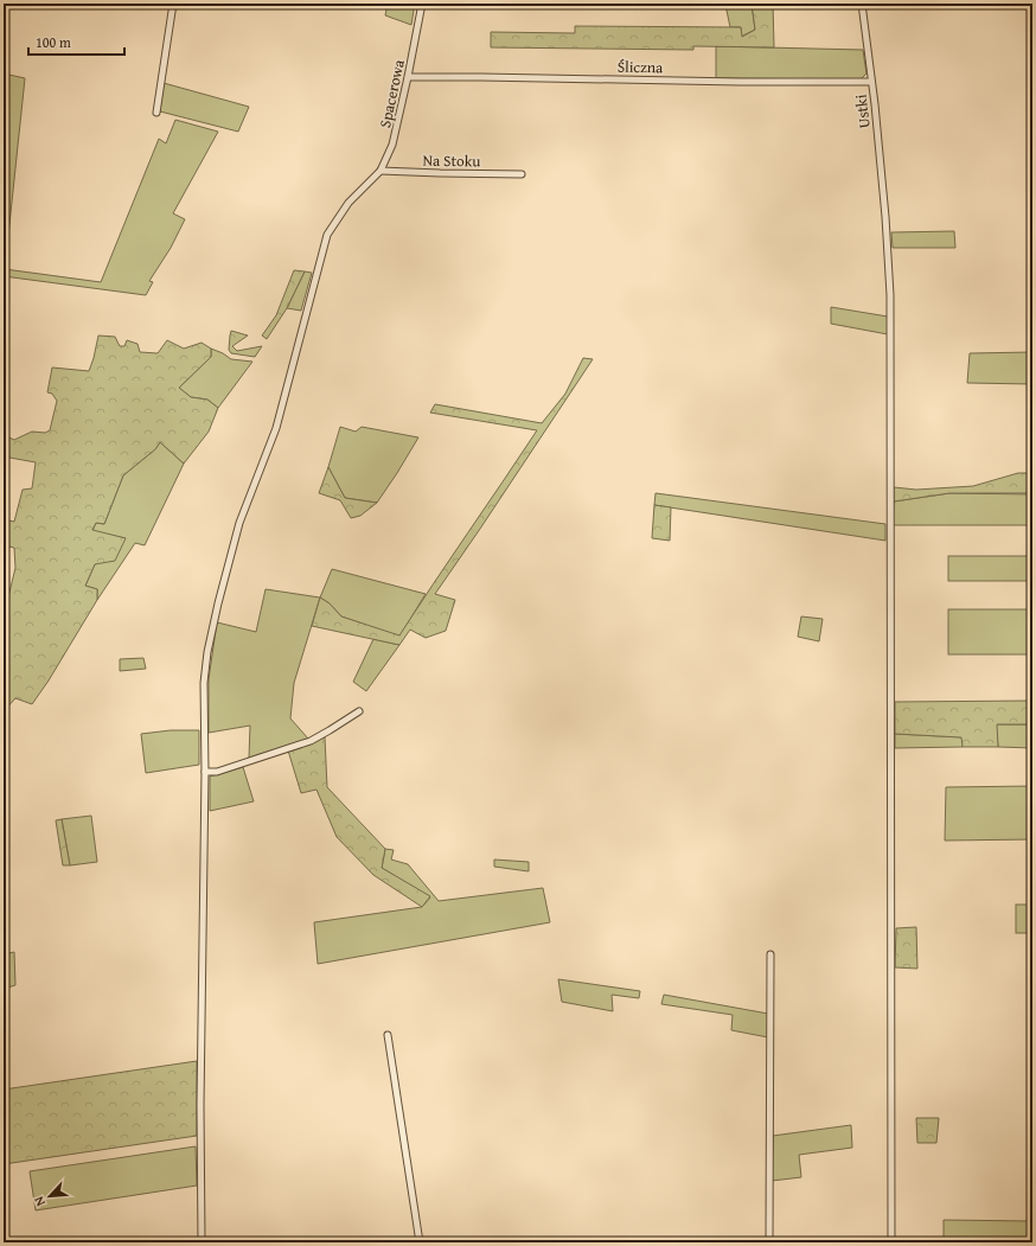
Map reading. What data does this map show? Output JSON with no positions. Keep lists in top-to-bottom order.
{
  "streets": {
    "street": [
      "Śliczna",
      "Spacerowa",
      "Ustki",
      "Na Stoku"
    ]
  },
  "crossings": [
    ["Śliczna", "Spacerowa"],
    ["Śliczna", "Ustki"],
    ["Spacerowa", "Na Stoku"]
  ],
  "scale_bar": "100 m",
  "north": "bottom left"
}
